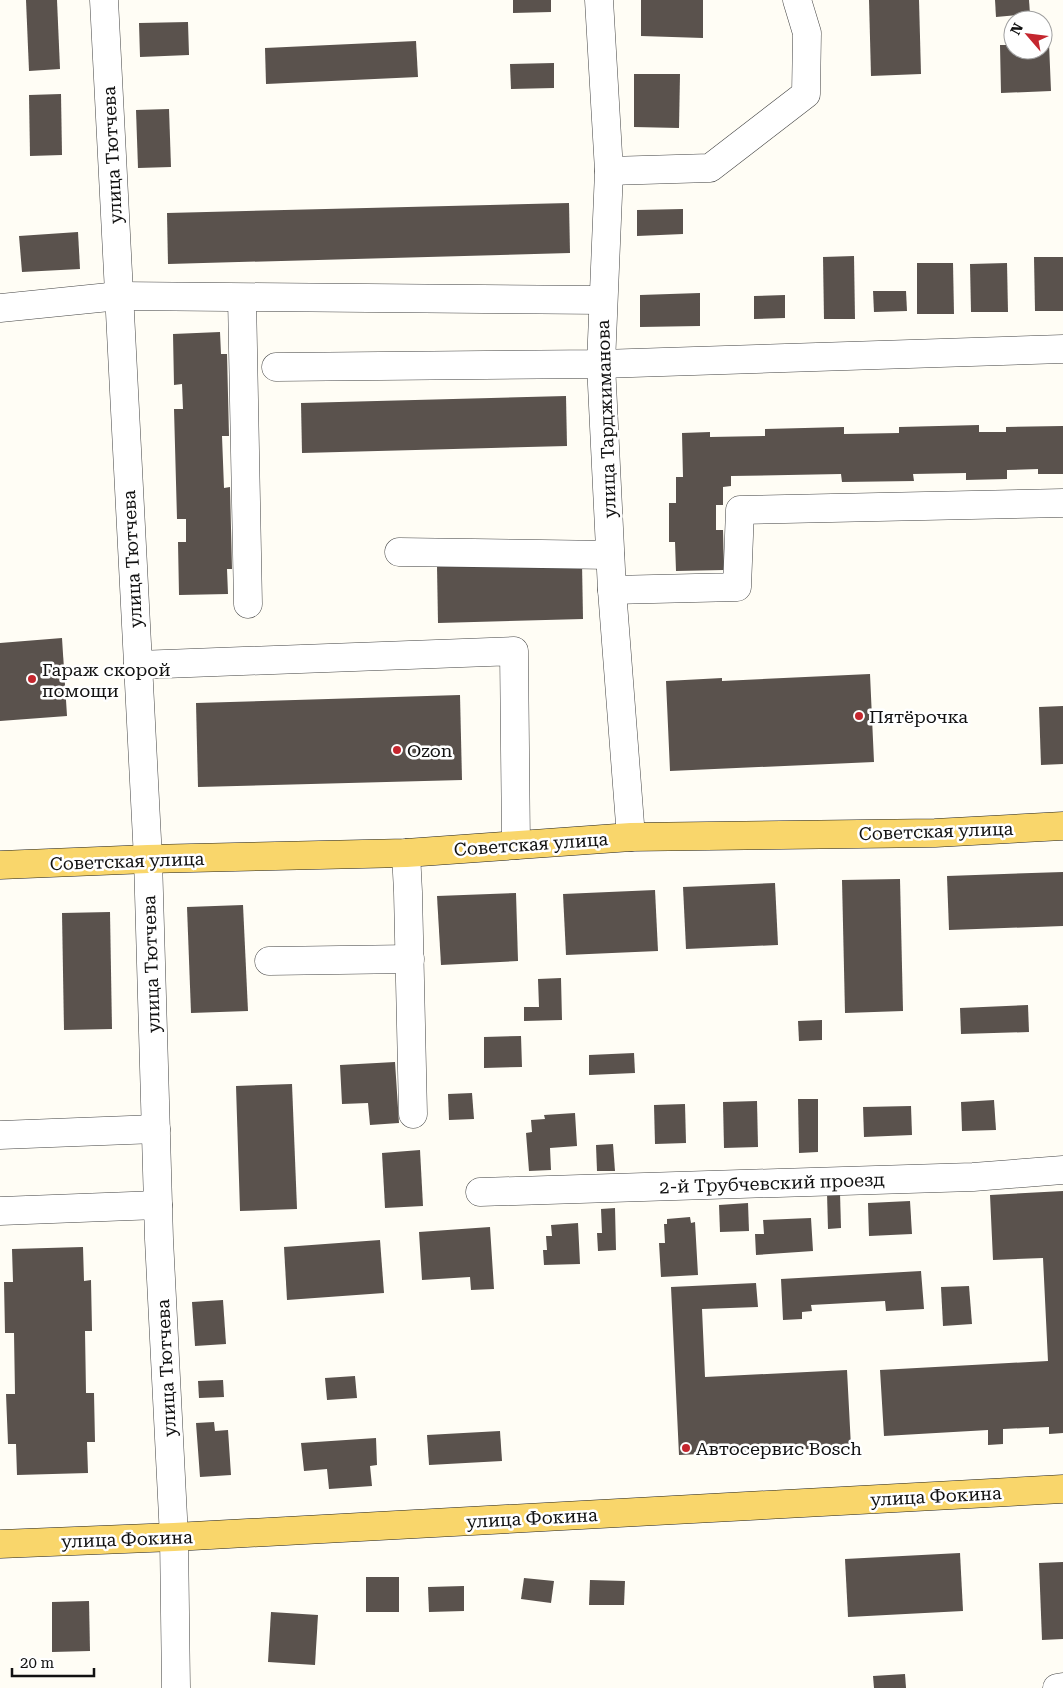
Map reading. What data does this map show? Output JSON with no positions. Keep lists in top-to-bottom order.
{
  "streets": {
    "main road": ["Советская улица", "улица Фокина"],
    "street": ["улица Тютчева", "улица Тарджиманова", "2-й Трубчевский проезд"]
  },
  "crossings": [
    ["улица Тютчева", "Советская улица"],
    ["улица Тютчева", "улица Фокина"],
    ["улица Тарджиманова", "Советская улица"]
  ],
  "places": [
    "Гараж скорой помощи",
    "Пятёрочка",
    "Ozon",
    "Автосервис Bosch"
  ],
  "scale_bar": "20 m",
  "north": "top left"
}
